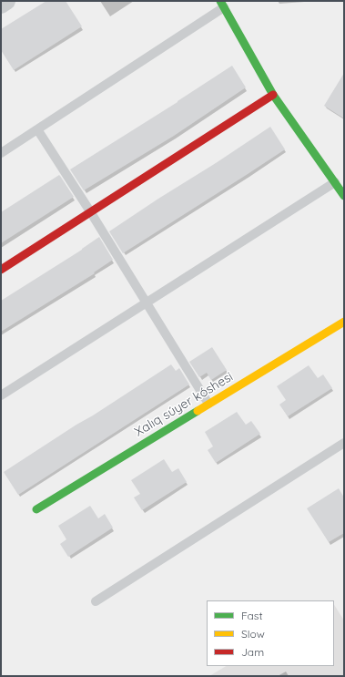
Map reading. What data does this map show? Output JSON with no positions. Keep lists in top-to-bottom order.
{
  "streets": {
    "street": ["Xalıq súyer kóshesi"]
  },
  "legend": ["Fast", "Slow", "Jam"]
}
